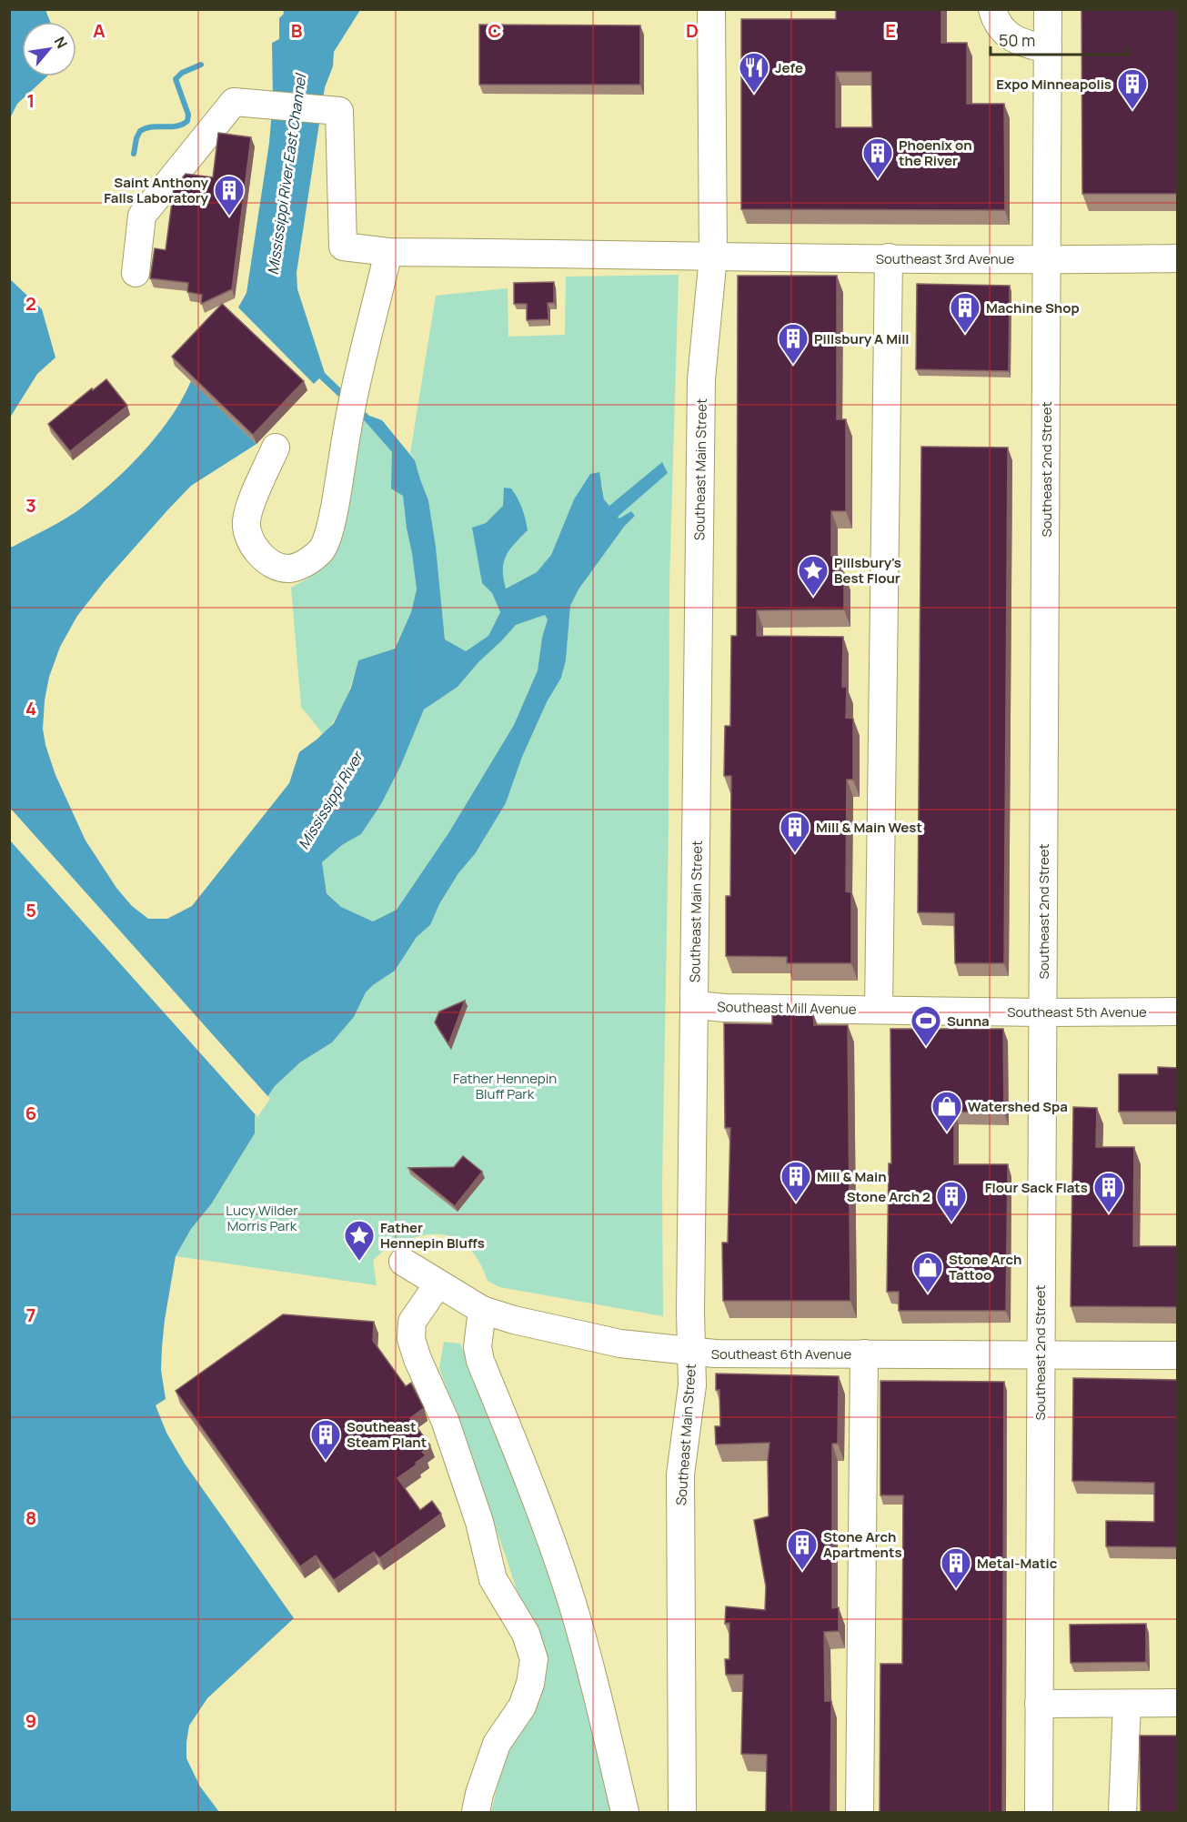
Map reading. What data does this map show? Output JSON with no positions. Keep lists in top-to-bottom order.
{
  "streets": {
    "street": [
      "Southeast 3rd Avenue",
      "Southeast Main Street",
      "Southeast 2nd Street",
      "Southeast Mill Avenue",
      "Southeast 5th Avenue",
      "Southeast 6th Avenue"
    ]
  },
  "crossings": [
    ["Southeast 3rd Avenue", "Southeast Main Street"],
    ["Southeast 3rd Avenue", "Southeast 2nd Street"],
    ["Southeast Main Street", "Southeast Mill Avenue"],
    ["Southeast Main Street", "Southeast 6th Avenue"],
    ["Southeast 2nd Street", "Southeast 5th Avenue"],
    ["Southeast 2nd Street", "Southeast 6th Avenue"],
    ["Southeast Mill Avenue", "Southeast 5th Avenue"]
  ],
  "water": ["Mississippi River East Channel", "Mississippi River"],
  "parks": ["Father Hennepin Bluff Park", "Lucy Wilder Morris Park"],
  "places": {
    "restaurant": ["Jefe"],
    "building": [
      "Expo Minneapolis",
      "Phoenix on the River",
      "Saint Anthony Falls Laboratory",
      "Machine Shop",
      "Pillsbury A Mill",
      "Mill & Main West",
      "Mill & Main",
      "Flour Sack Flats",
      "Stone Arch 2",
      "Southeast Steam Plant",
      "Stone Arch Apartments",
      "Metal-Matic"
    ],
    "place": ["Pillsbury's Best Flour", "Father Hennepin Bluffs"],
    "sports": ["Sunna"],
    "shop": ["Watershed Spa", "Stone Arch Tattoo"]
  },
  "scale_bar": "50 m",
  "north": "top right",
  "grid": {
    "columns": [
      "A",
      "B",
      "C",
      "D",
      "E"
    ],
    "rows": [
      "1",
      "2",
      "3",
      "4",
      "5",
      "6",
      "7",
      "8",
      "9"
    ]
  }
}
